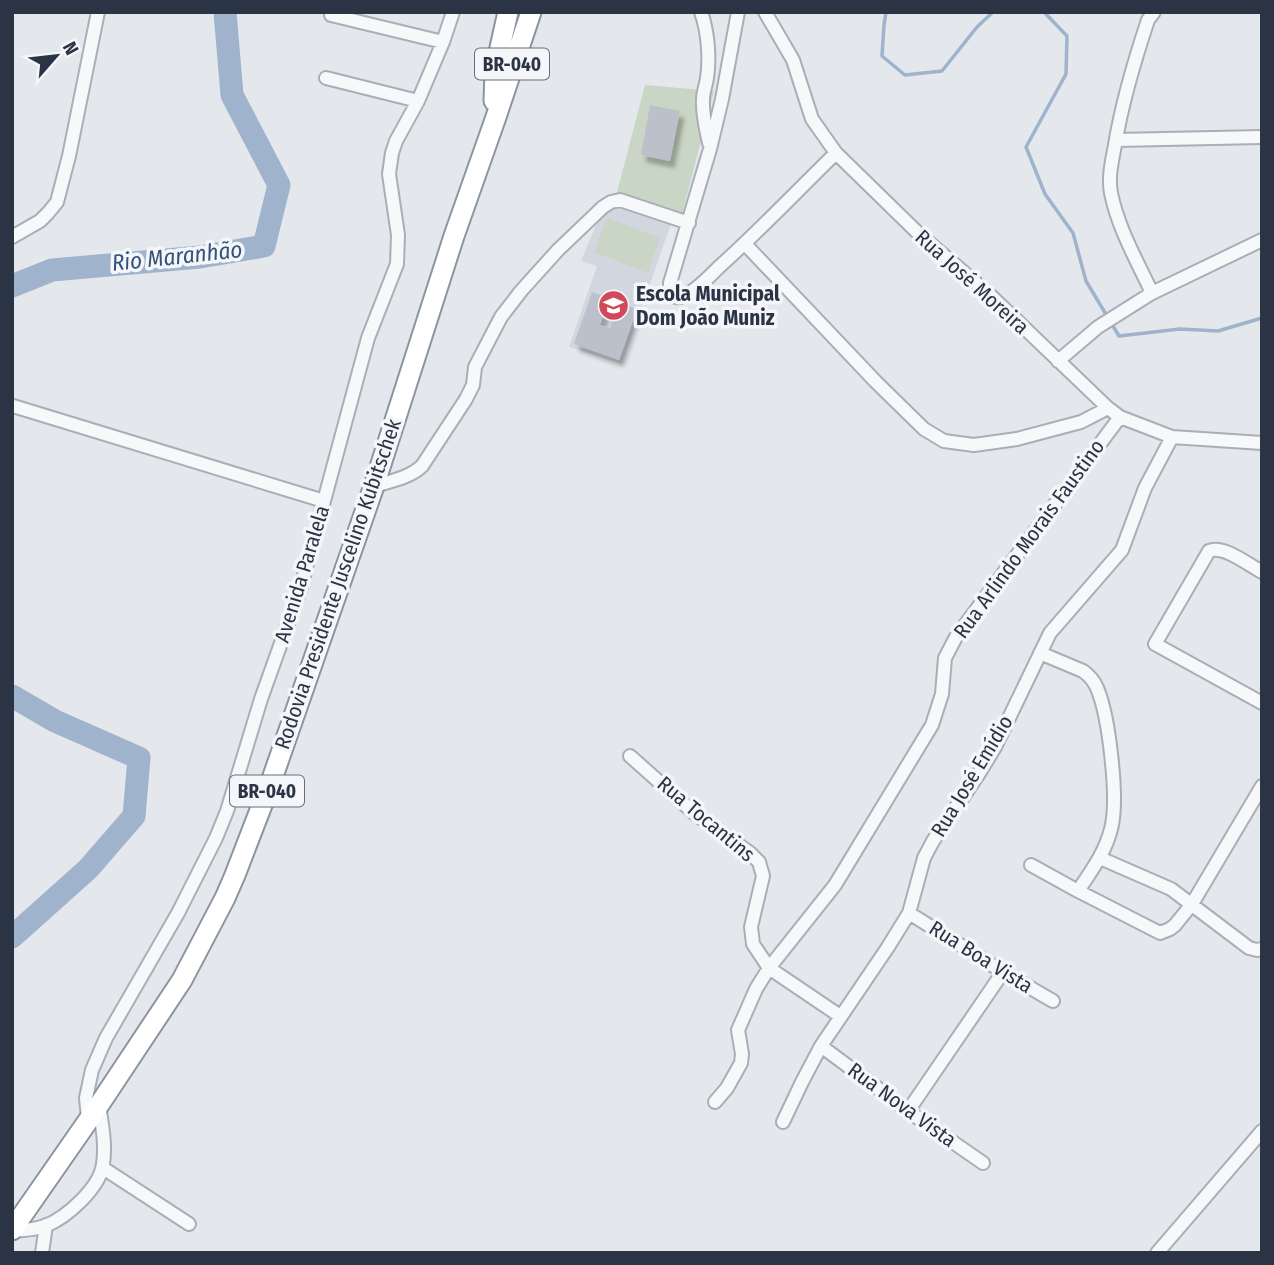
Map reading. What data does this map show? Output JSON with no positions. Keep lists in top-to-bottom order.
{
  "streets": {
    "highway": ["BR-040", "Rodovia Presidente Juscelino Kubitschek"],
    "street": [
      "Rua José Moreira",
      "Rua Arlindo Morais Faustino",
      "Avenida Paralela",
      "Rua José Emídio",
      "Rua Tocantins",
      "Rua Boa Vista",
      "Rua Nova Vista"
    ]
  },
  "crossings": [
    ["Rua José Moreira", "Rua Arlindo Morais Faustino"],
    ["Rua José Moreira", "Rua José Emídio"],
    ["Rua Arlindo Morais Faustino", "Rua Tocantins"],
    ["Avenida Paralela", "Rodovia Presidente Juscelino Kubitschek"],
    ["Rua José Emídio", "Rua Tocantins"],
    ["Rua José Emídio", "Rua Boa Vista"],
    ["Rua José Emídio", "Rua Nova Vista"]
  ],
  "water": ["Rio Maranhão"],
  "places": {
    "school or university": ["Escola Municipal Dom João Muniz"]
  },
  "north": "top right"
}
